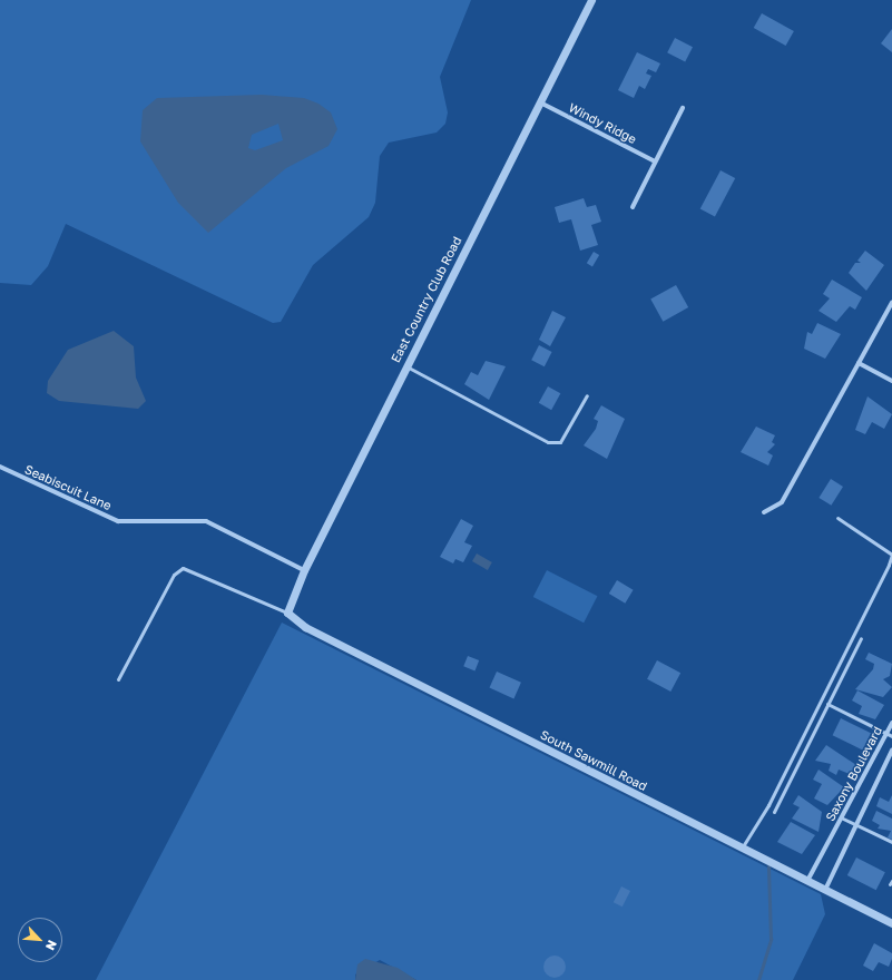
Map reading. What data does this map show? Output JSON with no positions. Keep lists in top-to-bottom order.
{
  "streets": {
    "street": [
      "Windy Ridge",
      "East Country Club Road",
      "Seabiscuit Lane",
      "South Sawmill Road",
      "Saxony Boulevard"
    ]
  },
  "crossings": [
    ["Windy Ridge", "East Country Club Road"],
    ["East Country Club Road", "Seabiscuit Lane"],
    ["East Country Club Road", "South Sawmill Road"],
    ["South Sawmill Road", "Saxony Boulevard"]
  ],
  "north": "bottom right"
}
